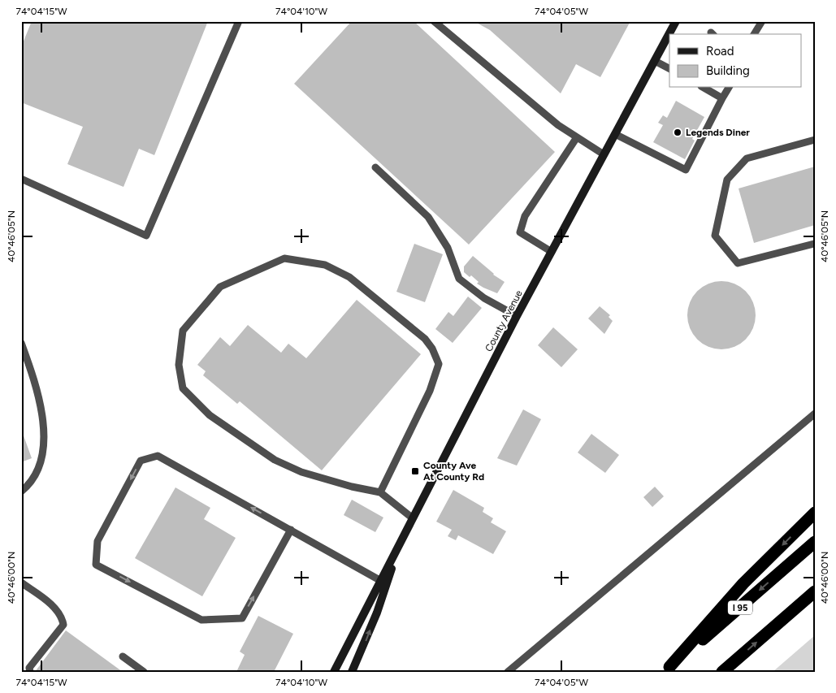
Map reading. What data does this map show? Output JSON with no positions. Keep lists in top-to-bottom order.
{
  "streets": {
    "highway": ["I 95"],
    "main road": ["County Avenue"]
  },
  "places": {
    "other": ["Legends Diner"],
    "transit": ["County Ave At County Rd"]
  },
  "legend": ["Road", "Building"],
  "coordinates": [
    "74°04'15\"W",
    "74°04'10\"W",
    "74°04'05\"W",
    "40°46'05\"N",
    "40°46'00\"N"
  ]
}
